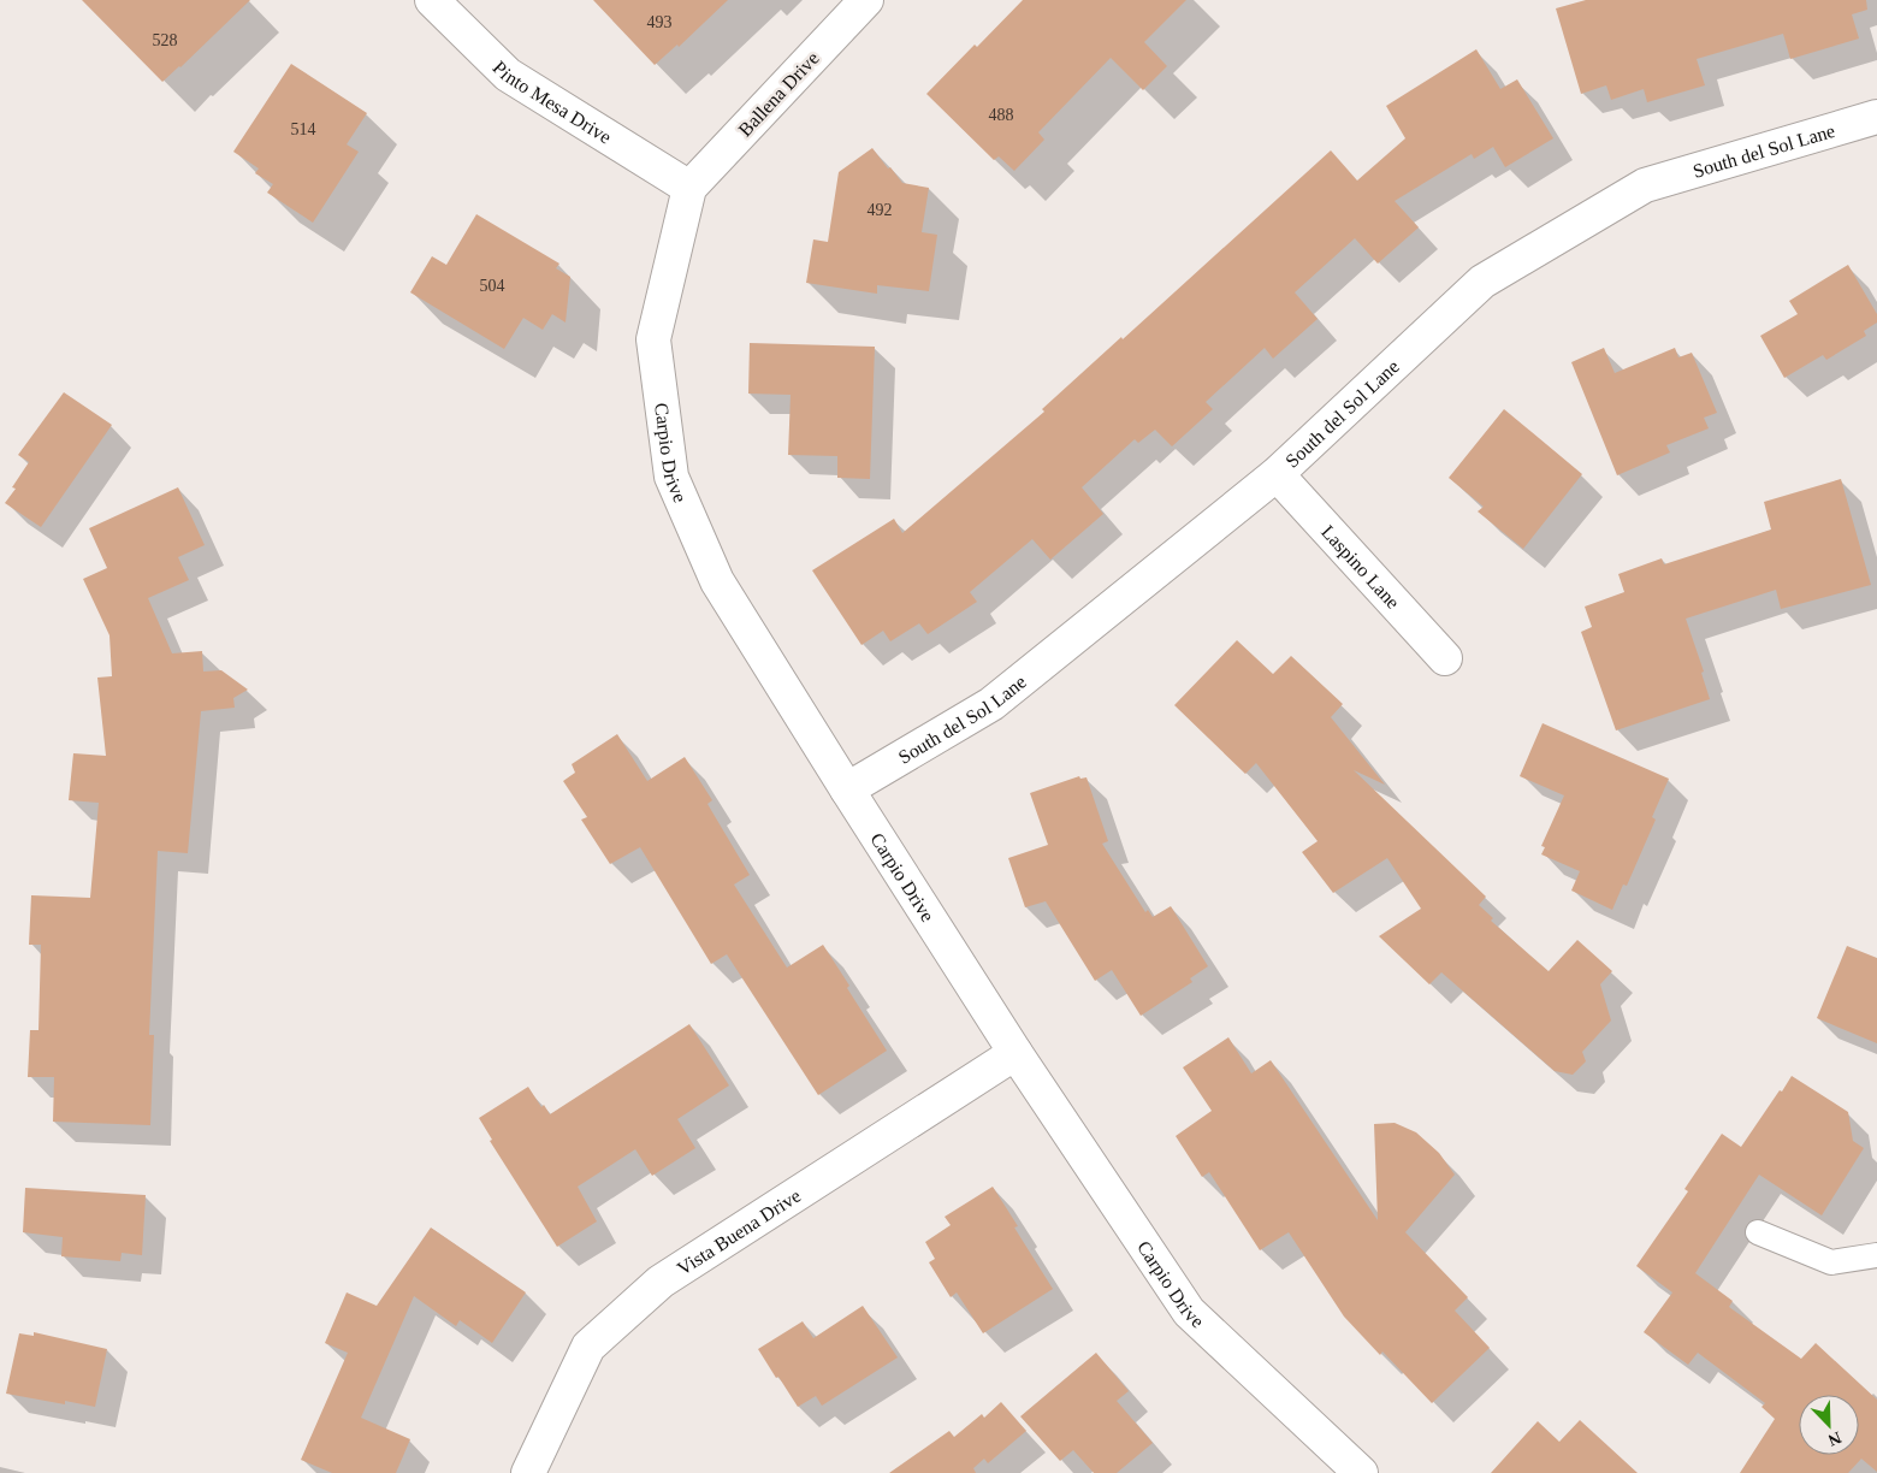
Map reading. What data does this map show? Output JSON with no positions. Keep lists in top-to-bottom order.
{
  "streets": {
    "street": [
      "Ballena Drive",
      "Pinto Mesa Drive",
      "South del Sol Lane",
      "Carpio Drive",
      "Laspino Lane",
      "Vista Buena Drive"
    ]
  },
  "crossings": [
    ["Ballena Drive", "Pinto Mesa Drive"],
    ["Ballena Drive", "Carpio Drive"],
    ["Pinto Mesa Drive", "Carpio Drive"],
    ["South del Sol Lane", "Carpio Drive"],
    ["South del Sol Lane", "Laspino Lane"],
    ["Carpio Drive", "Vista Buena Drive"]
  ],
  "house_numbers": [
    "493",
    "528",
    "488",
    "514",
    "492",
    "504"
  ],
  "north": "bottom right"
}
